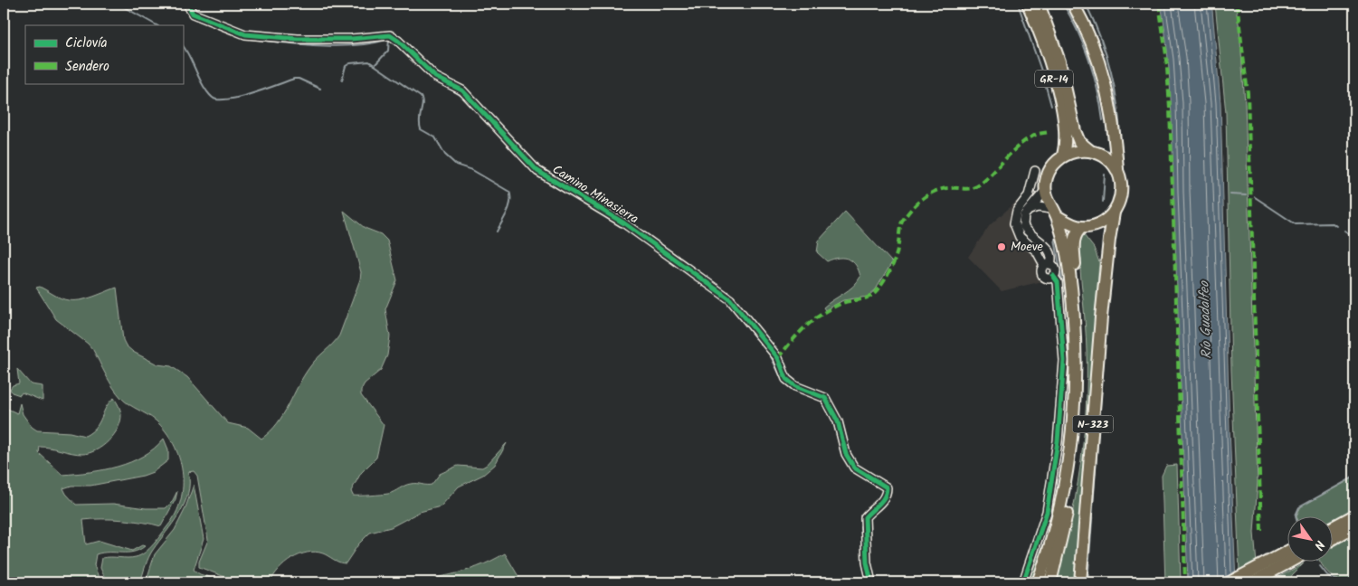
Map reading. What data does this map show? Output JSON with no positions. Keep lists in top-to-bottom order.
{
  "streets": {
    "highway": ["GR-14", "N-323"],
    "street": ["Camino Minasierra"]
  },
  "crossings": [
    ["GR-14", "N-323"]
  ],
  "water": ["Río Guadalfeo"],
  "places": ["Moeve"],
  "legend": ["Ciclovía", "Sendero"],
  "north": "bottom right"
}
